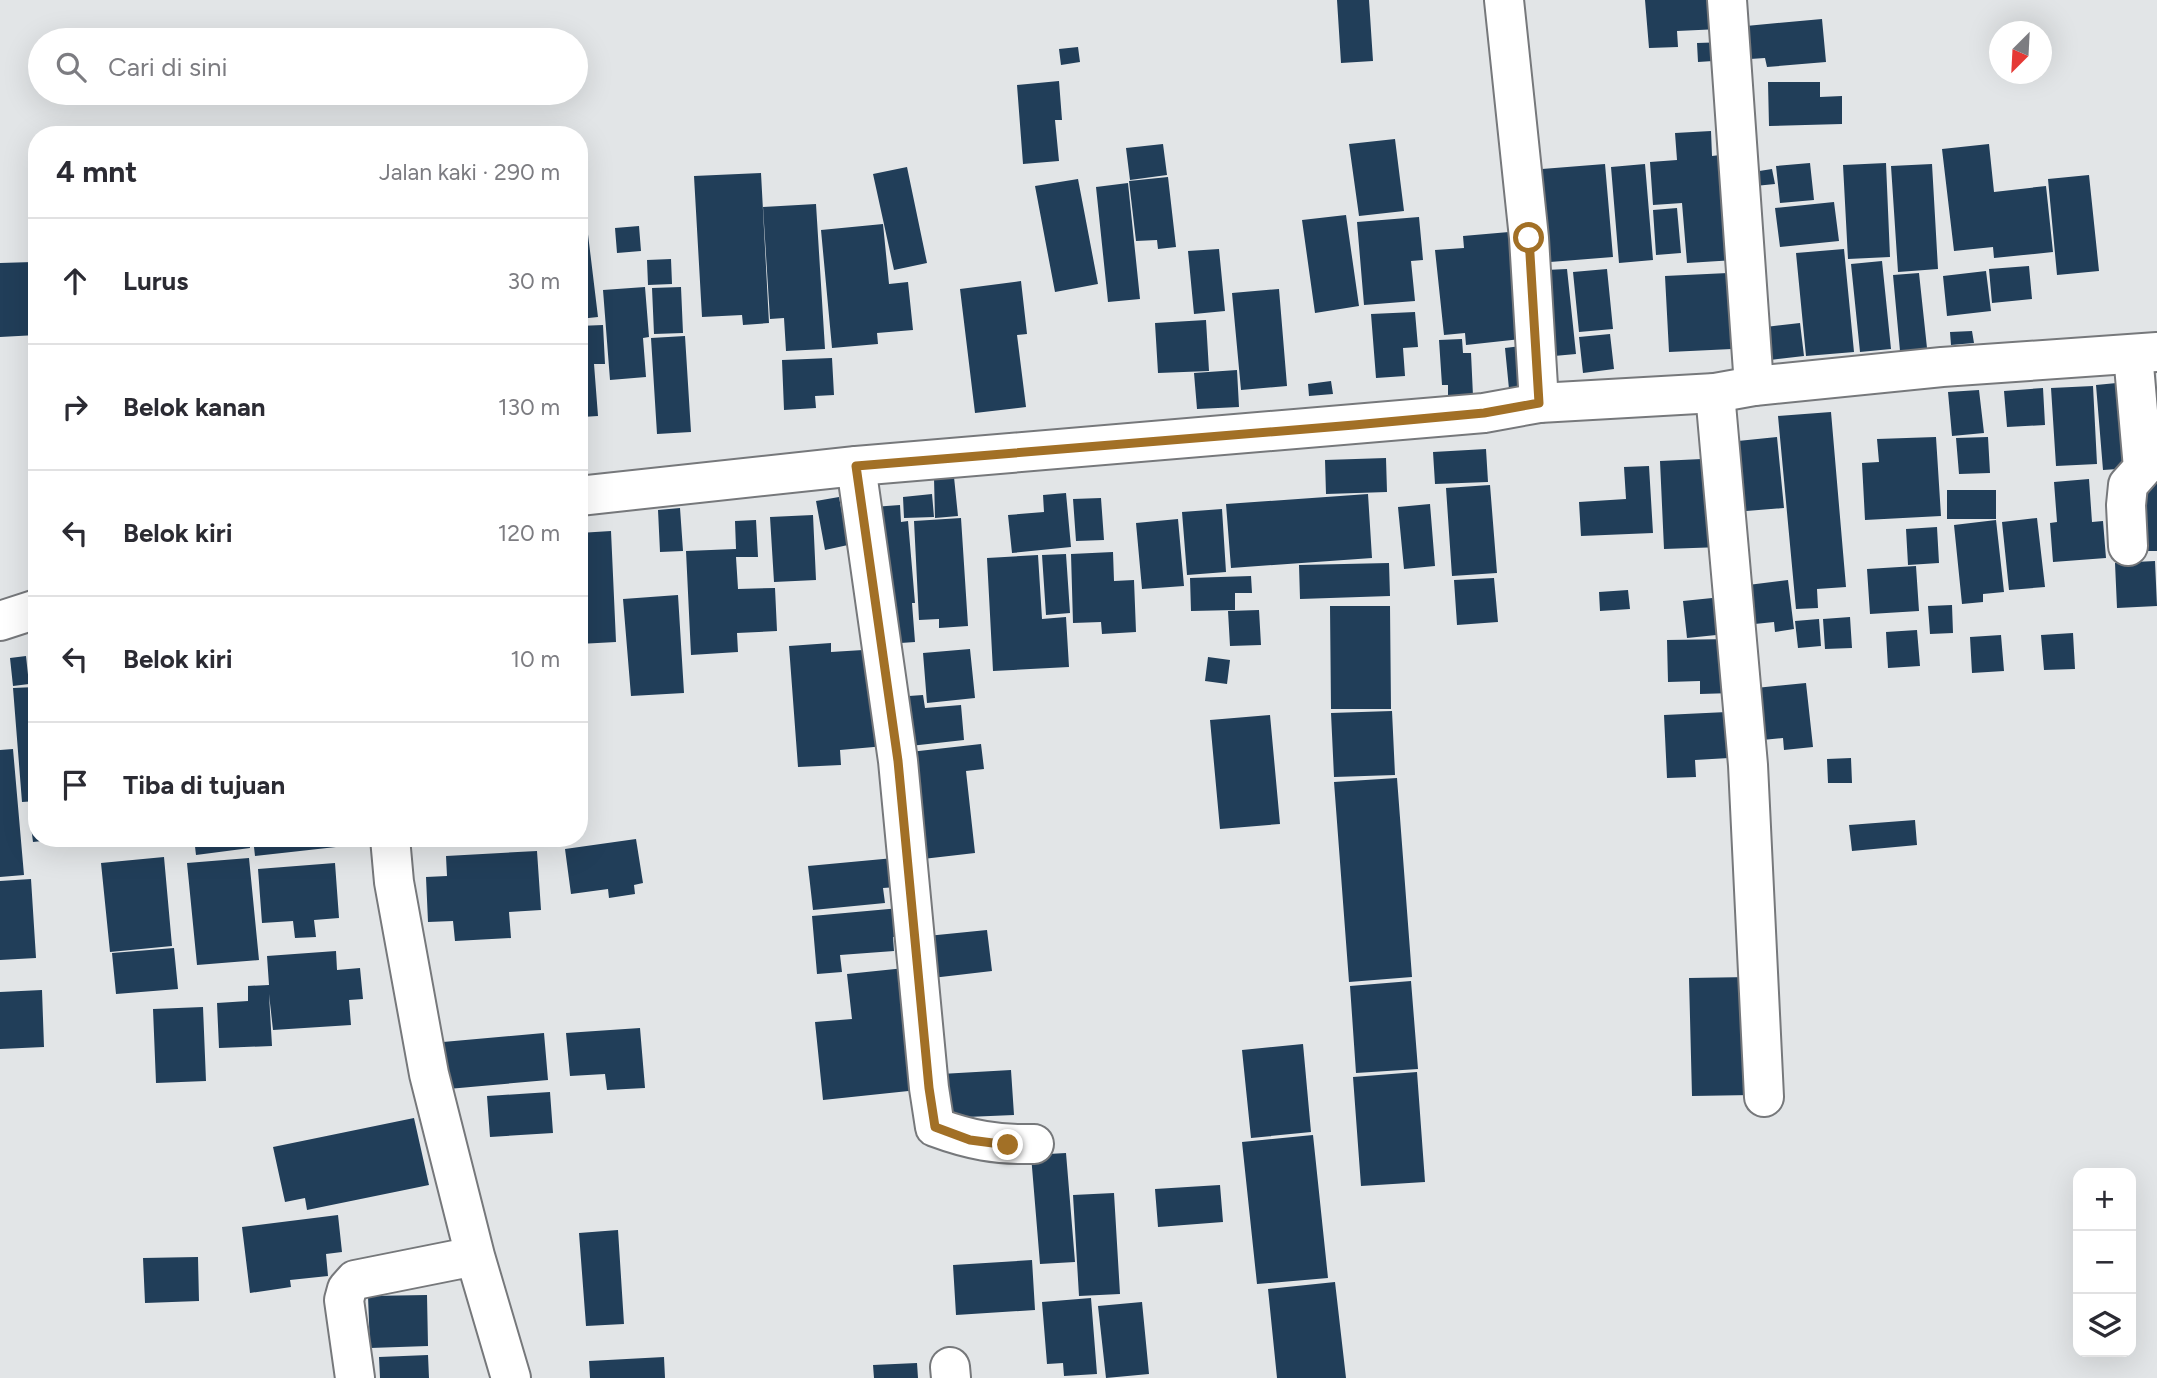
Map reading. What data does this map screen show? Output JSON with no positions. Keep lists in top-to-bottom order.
{
  "north": "bottom left",
  "page": {
    "search": "Cari di sini",
    "heading": ["4 mnt", "Jalan kaki · 290 m"],
    "list": [
      ["Lurus", "30 m"],
      ["Belok kanan", "130 m"],
      ["Belok kiri", "120 m"],
      ["Belok kiri", "10 m"],
      "Tiba di tujuan"
    ],
    "map_buttons": ["+", "−"]
  }
}
